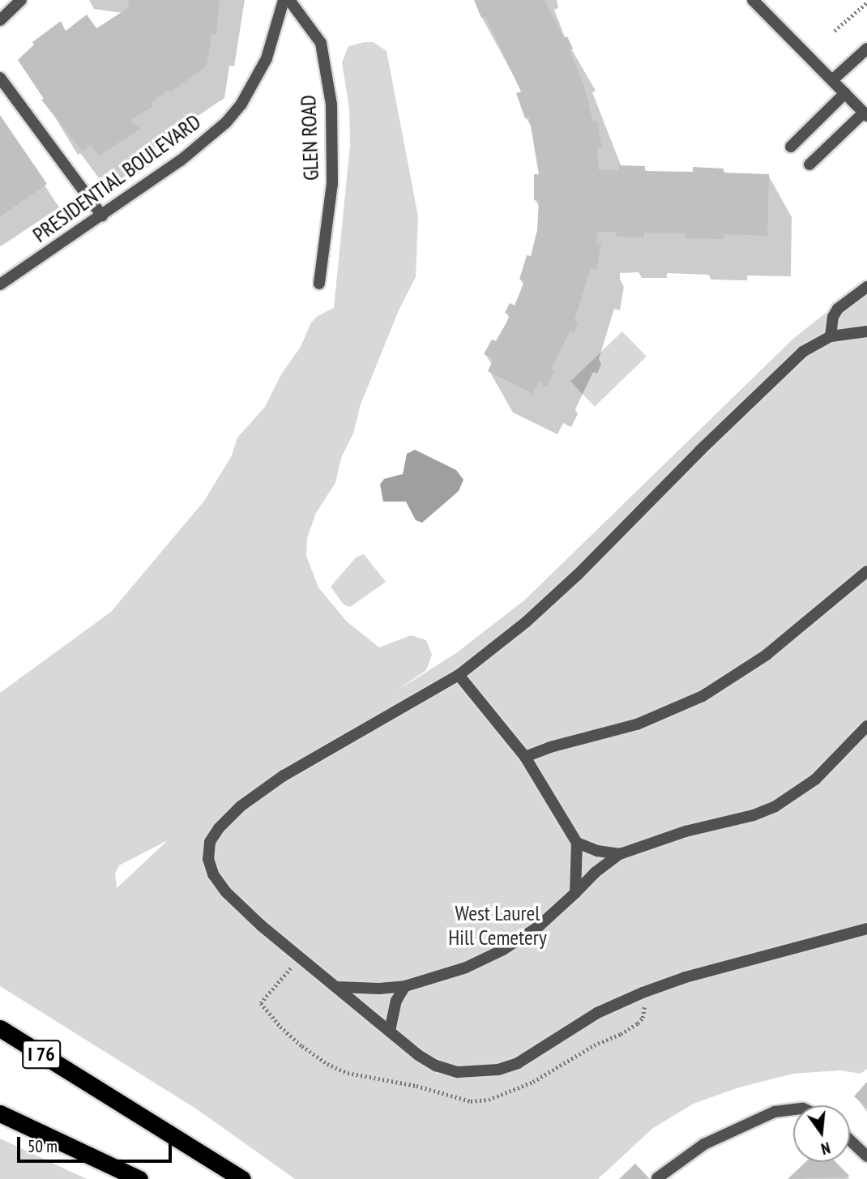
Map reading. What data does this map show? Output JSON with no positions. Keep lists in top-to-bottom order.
{
  "streets": {
    "highway": ["I 76"],
    "street": ["GLEN ROAD", "PRESIDENTIAL BOULEVARD"]
  },
  "parks": ["West Laurel Hill Cemetery"],
  "scale_bar": "50 m",
  "north": "bottom"
}
